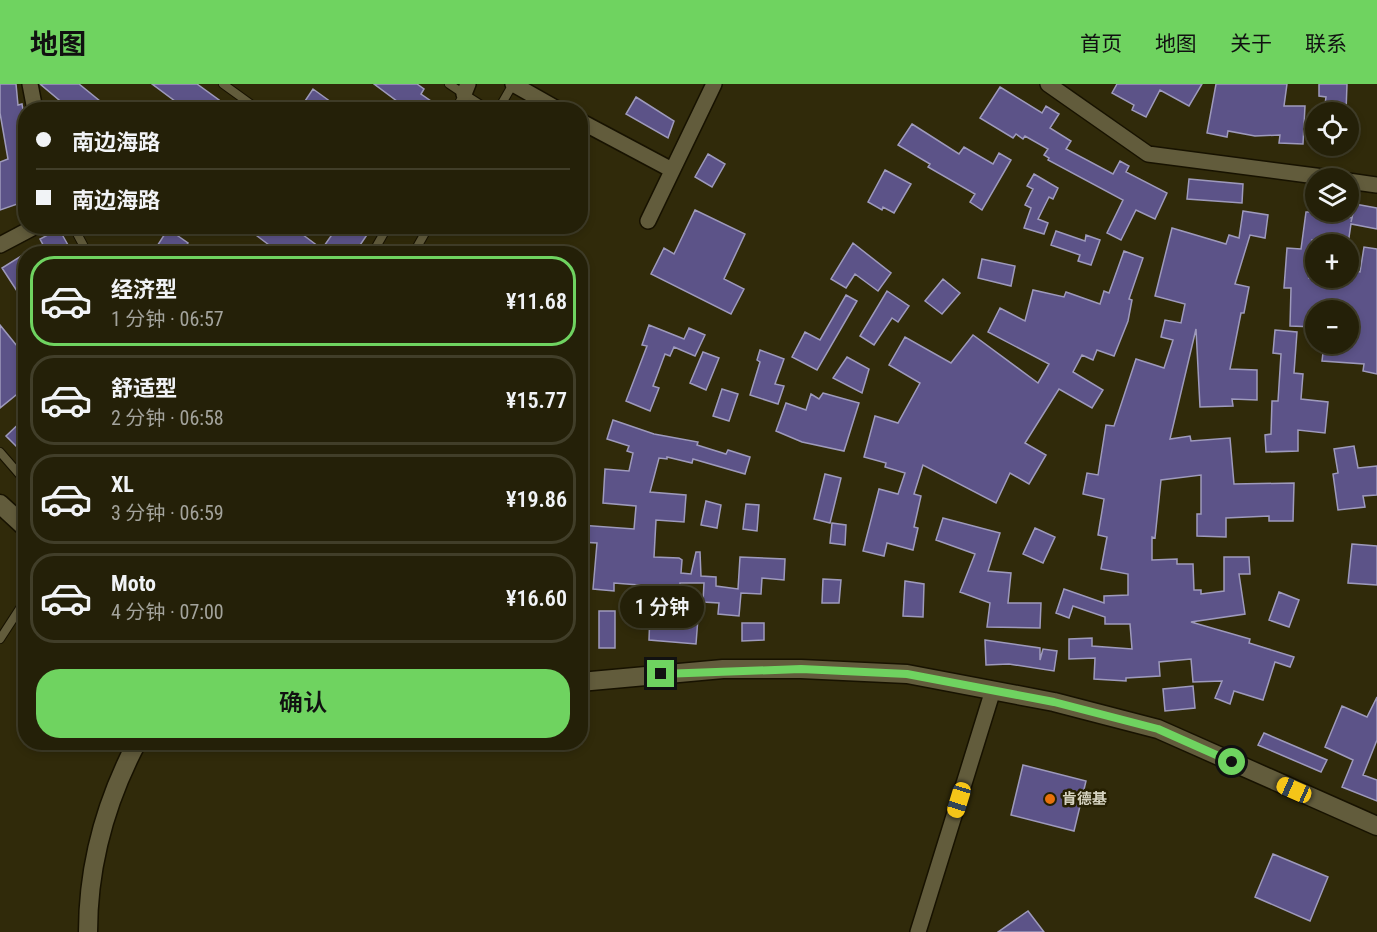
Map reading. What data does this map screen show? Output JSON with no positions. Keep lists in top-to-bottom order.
{
  "places": ["肯德基"],
  "page": {
    "header": "地图",
    "nav": [
      "首页",
      "地图",
      "关于",
      "联系"
    ],
    "map_buttons": ["+", "−"],
    "banner": ["南边海路", "南边海路"],
    "list": [
      {
        "name": "经济型",
        "note": "1 分钟 · 06:57",
        "value": "¥11.68"
      },
      {
        "name": "舒适型",
        "note": "2 分钟 · 06:58",
        "value": "¥15.77"
      },
      {
        "name": "XL",
        "note": "3 分钟 · 06:59",
        "value": "¥19.86"
      },
      {
        "name": "Moto",
        "note": "4 分钟 · 07:00",
        "value": "¥16.60"
      }
    ],
    "bubble": "1 分钟",
    "buttons": "确认"
  }
}
